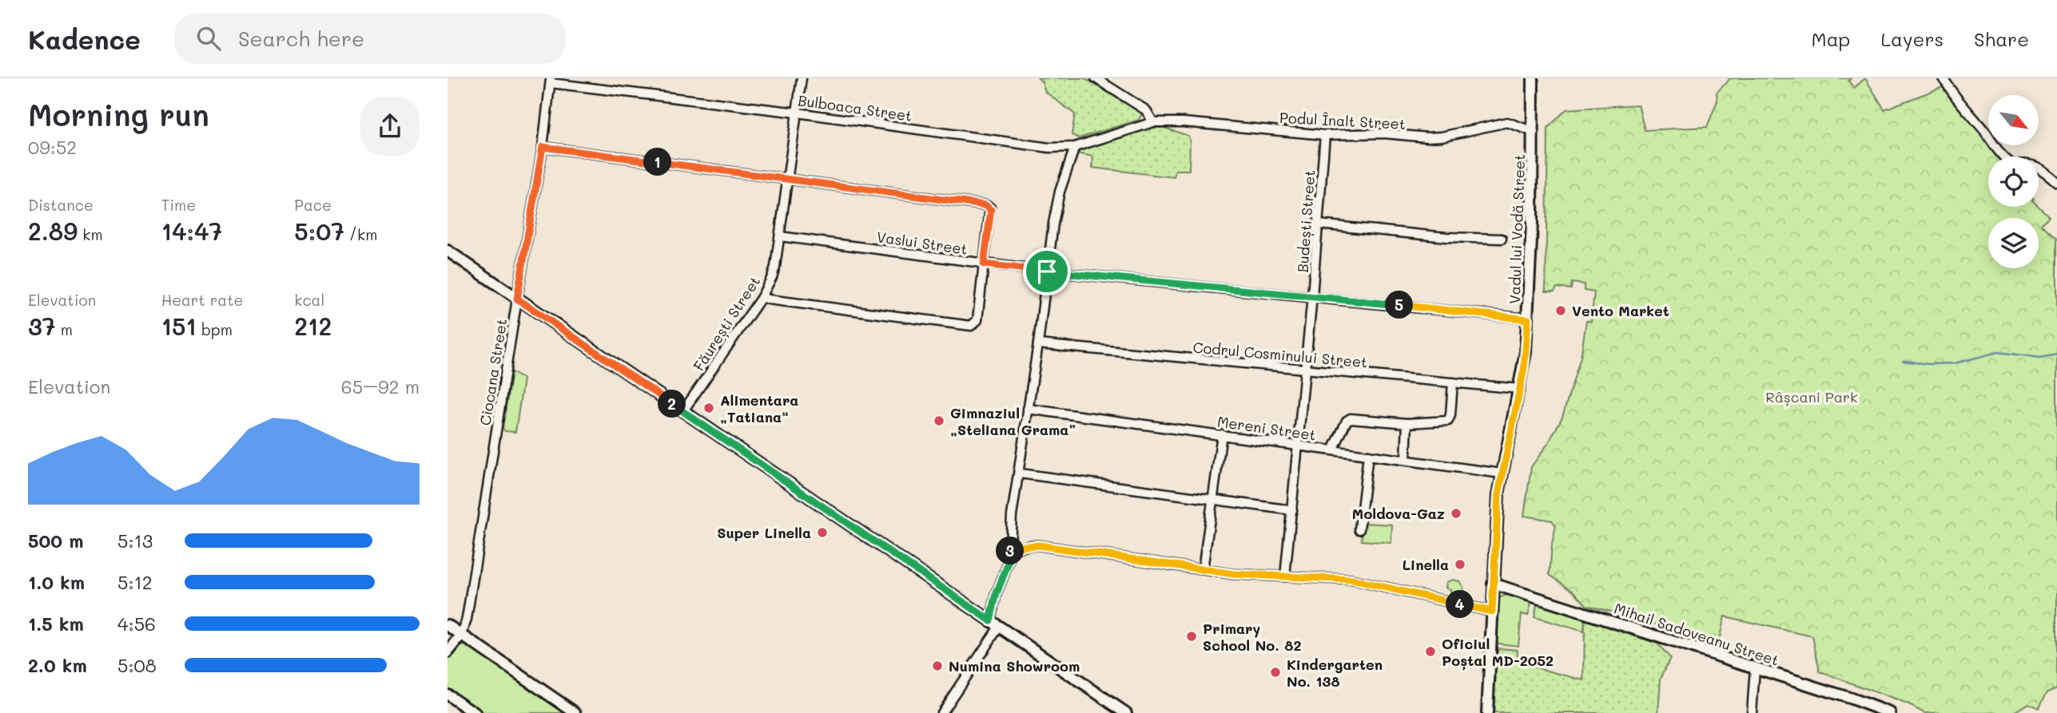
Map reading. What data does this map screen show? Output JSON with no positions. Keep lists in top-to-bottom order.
{
  "streets": {
    "main road": ["Vadul lui Vodă Street", "Mihail Sadoveanu Street"],
    "street": [
      "Bulboaca Street",
      "Podul Înalt Street",
      "Budești Street",
      "Vaslui Street",
      "Făurești Street",
      "Codrul Cosminului Street",
      "Ciocana Street",
      "Mereni Street"
    ]
  },
  "crossings": [
    ["Bulboaca Street", "Podul Înalt Street"],
    ["Bulboaca Street", "Făurești Street"],
    ["Bulboaca Street", "Ciocana Street"],
    ["Podul Înalt Street", "Budești Street"],
    ["Podul Înalt Street", "Vadul lui Vodă Street"],
    ["Budești Street", "Vaslui Street"],
    ["Budești Street", "Codrul Cosminului Street"],
    ["Budești Street", "Mereni Street"],
    ["Vadul lui Vodă Street", "Vaslui Street"],
    ["Vadul lui Vodă Street", "Codrul Cosminului Street"],
    ["Vadul lui Vodă Street", "Mereni Street"],
    ["Vadul lui Vodă Street", "Mihail Sadoveanu Street"],
    ["Vaslui Street", "Făurești Street"]
  ],
  "parks": ["Râșcani Park"],
  "places": [
    "Vento Market",
    "Alimentara „Tatiana“",
    "Gimnaziul „Steliana Grama”",
    "Moldova-Gaz",
    "Super Linella",
    "Linella",
    "Primary School No. 82",
    "Oficiul Poștal MD-2052",
    "Numina Showroom",
    "Kindergarten No. 138"
  ],
  "north": "bottom right",
  "page": {
    "header": "Kadence",
    "search": "Search here",
    "nav": ["Map", "Layers", "Share"],
    "heading": ["Morning run", "09:52"],
    "pins": [
      "1",
      "5",
      "2",
      "3",
      "4"
    ],
    "stats": [
      ["Distance", "2.89 km"],
      ["Time", "14:47"],
      ["Pace", "5:07 /km"],
      ["Elevation", "37 m"],
      ["Heart rate", "151 bpm"],
      ["kcal", "212"]
    ],
    "chart": ["Elevation", "65–92 m"],
    "list": [
      {
        "name": "500 m",
        "note": "5:13"
      },
      {
        "name": "1.0 km",
        "note": "5:12"
      },
      {
        "name": "1.5 km",
        "note": "4:56"
      },
      {
        "name": "2.0 km",
        "note": "5:08"
      }
    ]
  }
}
